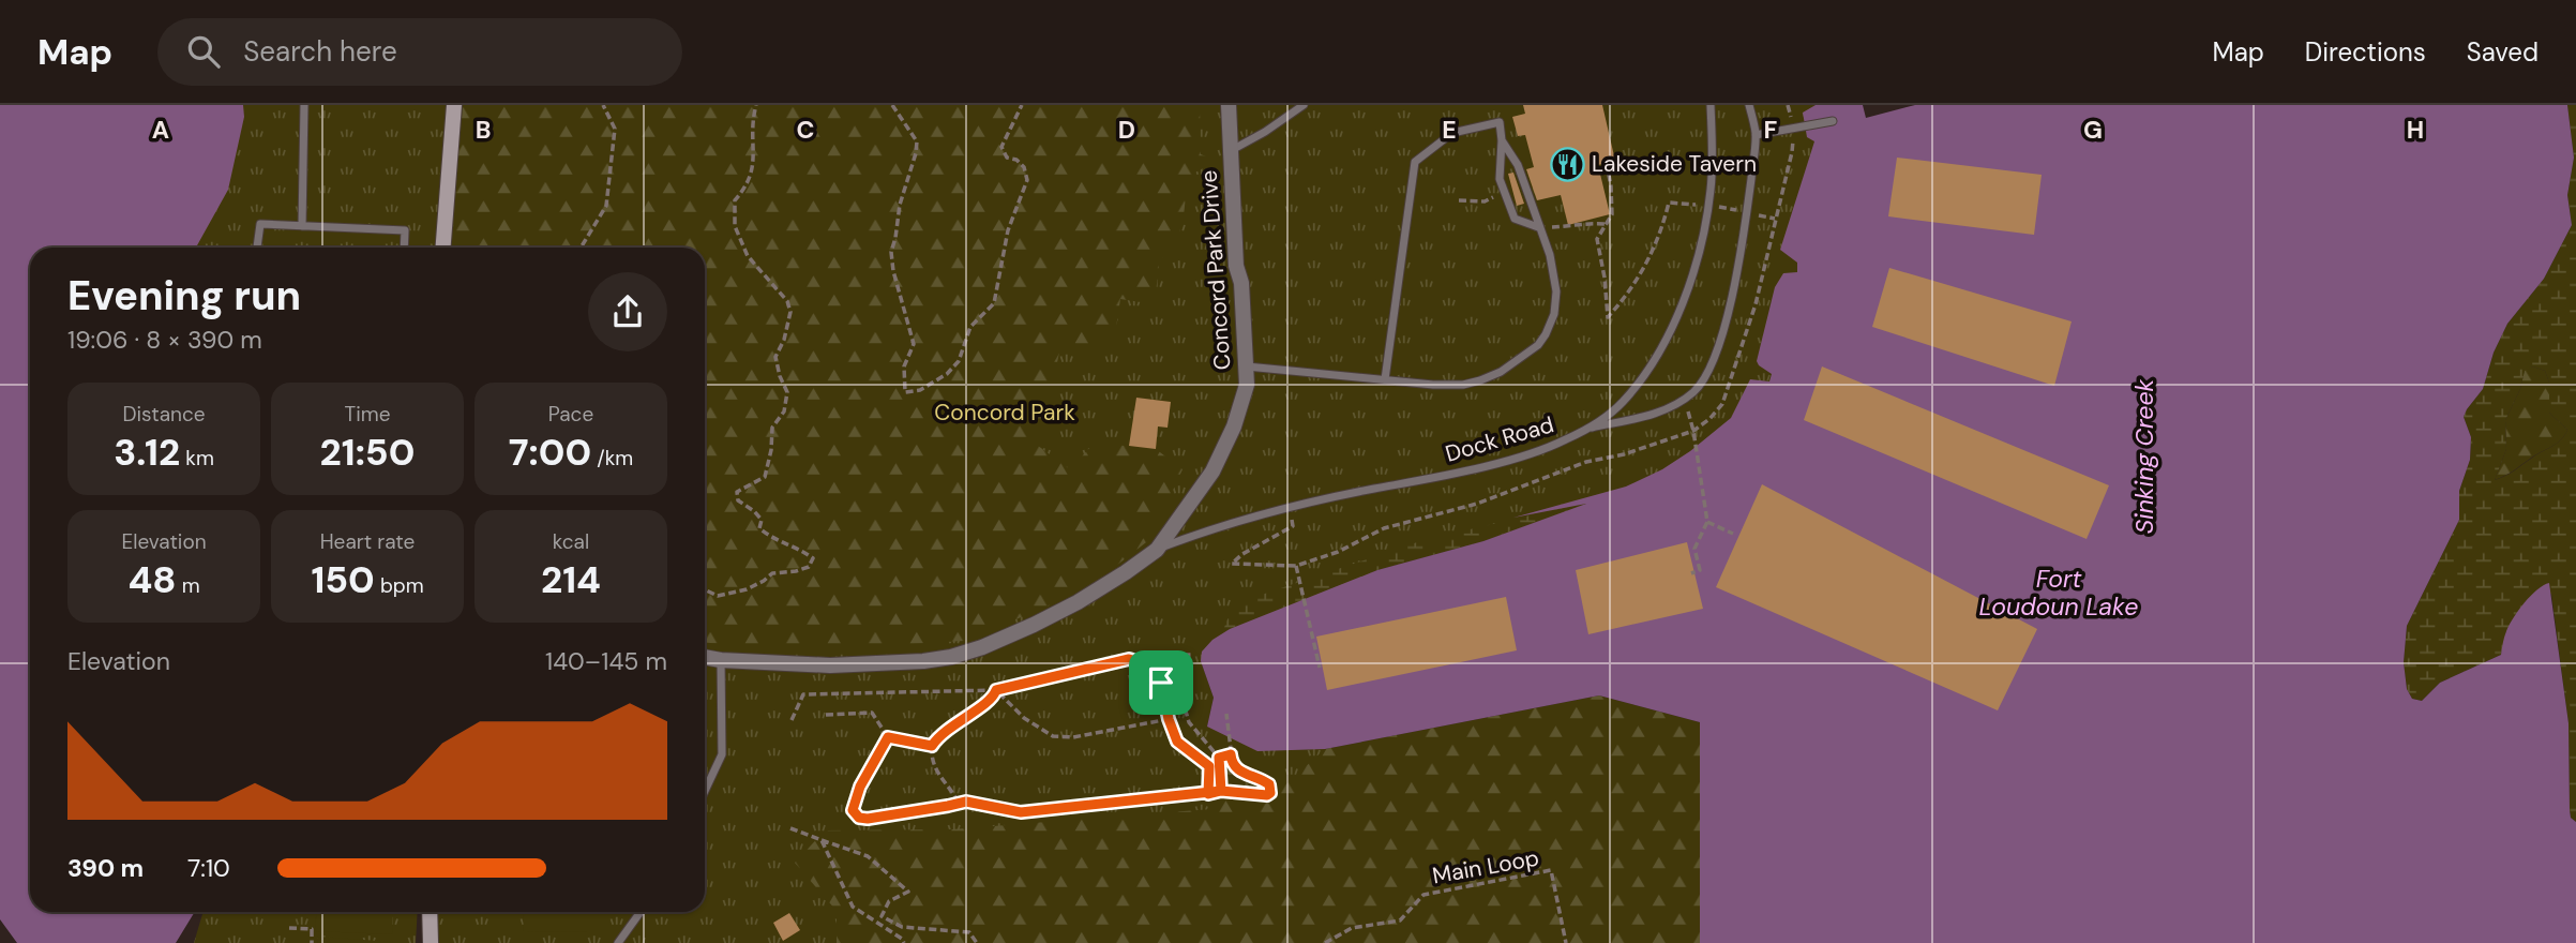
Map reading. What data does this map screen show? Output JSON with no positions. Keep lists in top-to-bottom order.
{
  "streets": {
    "street": ["Concord Park Drive"],
    "lane": ["Dock Road"],
    "path": ["Main Loop"]
  },
  "crossings": [
    ["Concord Park Drive", "Dock Road"]
  ],
  "water": ["Sinking Creek", "Fort Loudoun Lake"],
  "parks": ["Concord Park"],
  "places": {
    "restaurant": ["Lakeside Tavern"]
  },
  "page": {
    "header": "Map",
    "search": "Search here",
    "nav": ["Map", "Directions", "Saved"],
    "heading": ["Evening run", "19:06 · 8 × 390 m"],
    "stats": [
      ["Distance", "3.12 km"],
      ["Time", "21:50"],
      ["Pace", "7:00 /km"],
      ["Elevation", "48 m"],
      ["Heart rate", "150 bpm"],
      ["kcal", "214"]
    ],
    "chart": ["Elevation", "140–145 m"],
    "list": [
      {
        "name": "390 m",
        "note": "7:10"
      }
    ]
  },
  "grid": {
    "columns": [
      "A",
      "B",
      "C",
      "D",
      "E",
      "F",
      "G",
      "H"
    ]
  }
}
